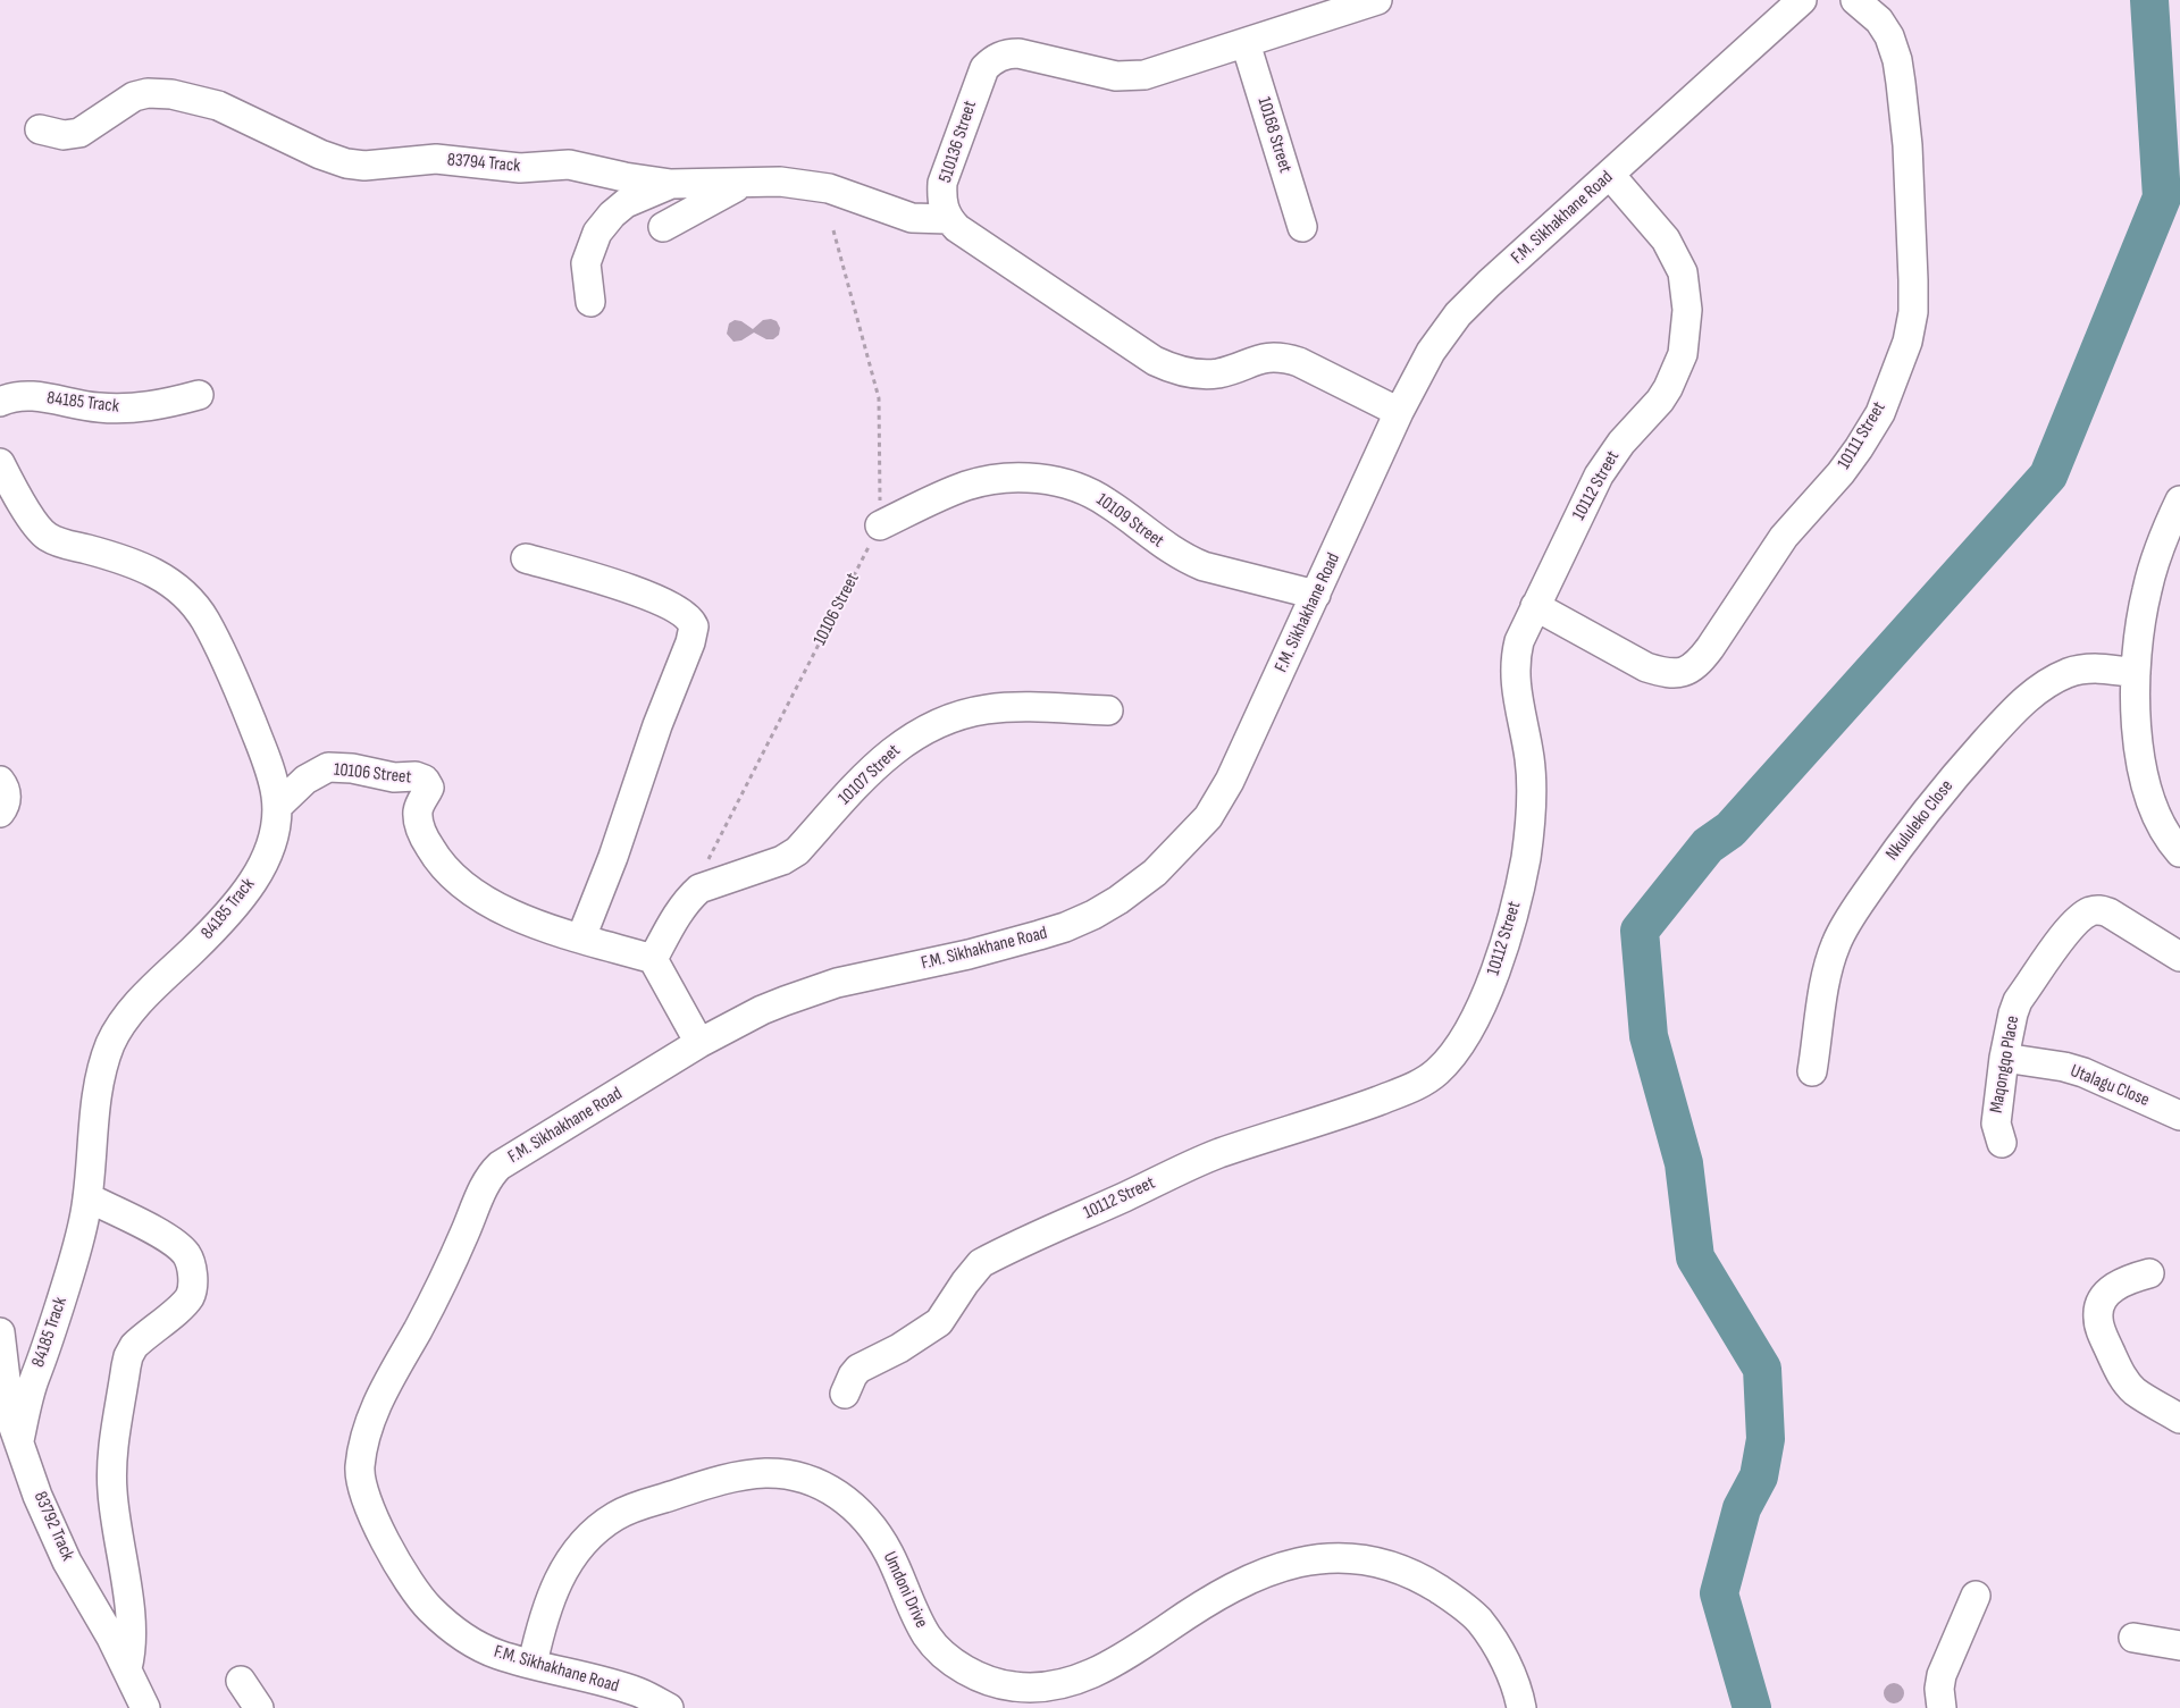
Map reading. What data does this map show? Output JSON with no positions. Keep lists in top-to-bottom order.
{
  "streets": {
    "street": [
      "10168 Street",
      "510136 Street",
      "83794 Track",
      "F.M. Sikhakhane Road",
      "84185 Track",
      "10111 Street",
      "10112 Street",
      "10109 Street",
      "10106 Street",
      "10107 Street",
      "Nkululeko Close",
      "Maqongqo Place",
      "Utalagu Close",
      "83792 Track",
      "Umdoni Drive"
    ]
  },
  "crossings": [
    ["10168 Street", "510136 Street"],
    ["510136 Street", "83794 Track"],
    ["F.M. Sikhakhane Road", "10112 Street"],
    ["F.M. Sikhakhane Road", "10109 Street"],
    ["F.M. Sikhakhane Road", "Umdoni Drive"],
    ["84185 Track", "10106 Street"],
    ["84185 Track", "83792 Track"],
    ["10111 Street", "10112 Street"],
    ["10109 Street", "10106 Street"],
    ["10106 Street", "10107 Street"],
    ["Maqongqo Place", "Utalagu Close"]
  ]
}
